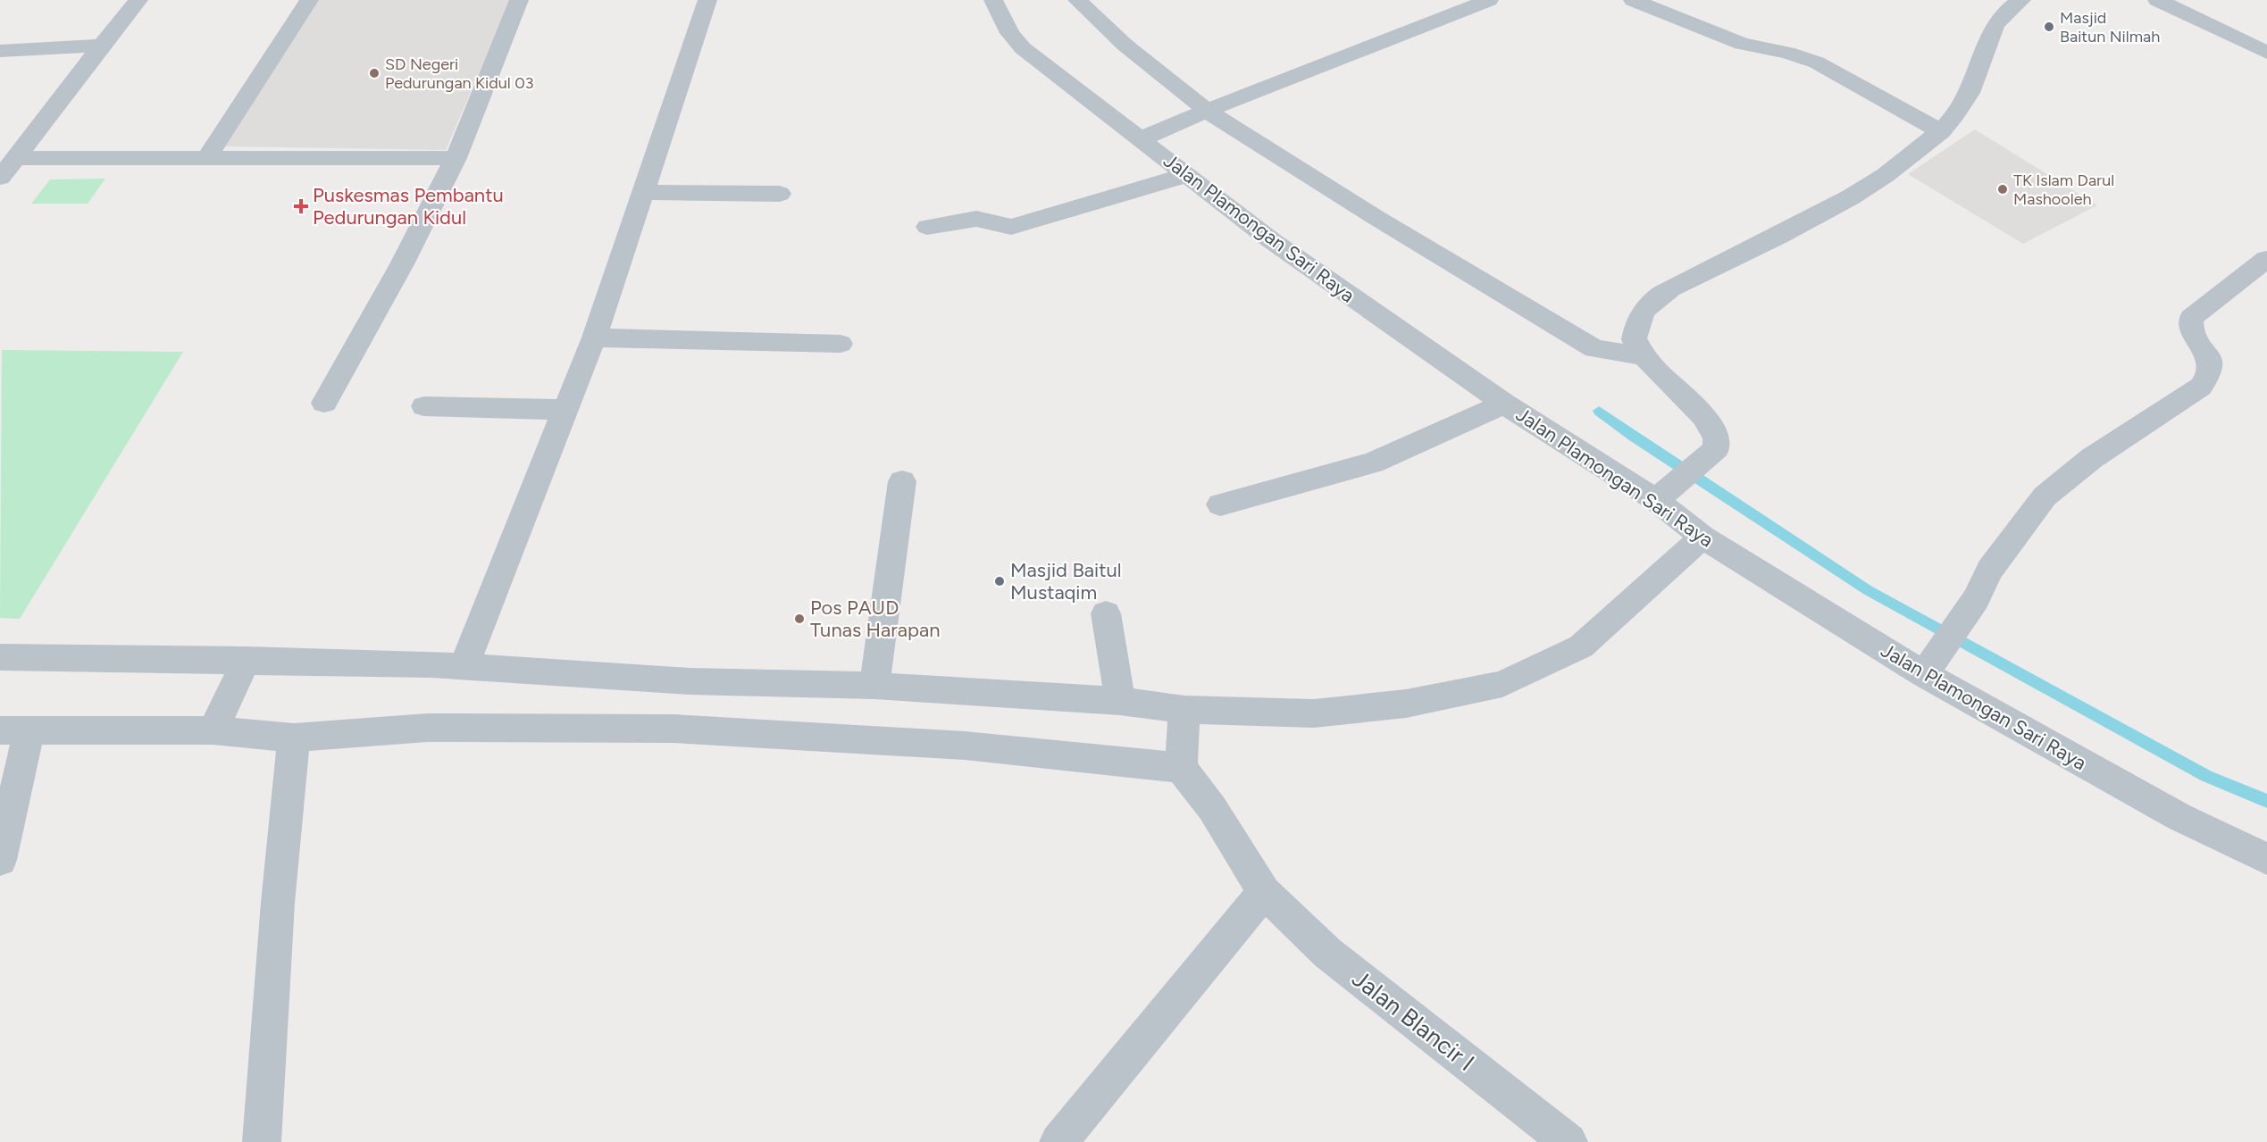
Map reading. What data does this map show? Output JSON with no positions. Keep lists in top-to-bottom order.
{
  "streets": {
    "street": ["Jalan Plamongan Sari Raya", "Jalan Blancir I"]
  },
  "places": {
    "other": [
      "Masjid Baitun Nilmah",
      "SD Negeri Pedurungan Kidul 03",
      "TK Islam Darul Mashooleh",
      "Masjid Baitul Mustaqim",
      "Pos PAUD Tunas Harapan"
    ],
    "health": ["Puskesmas Pembantu Pedurungan Kidul"]
  }
}
